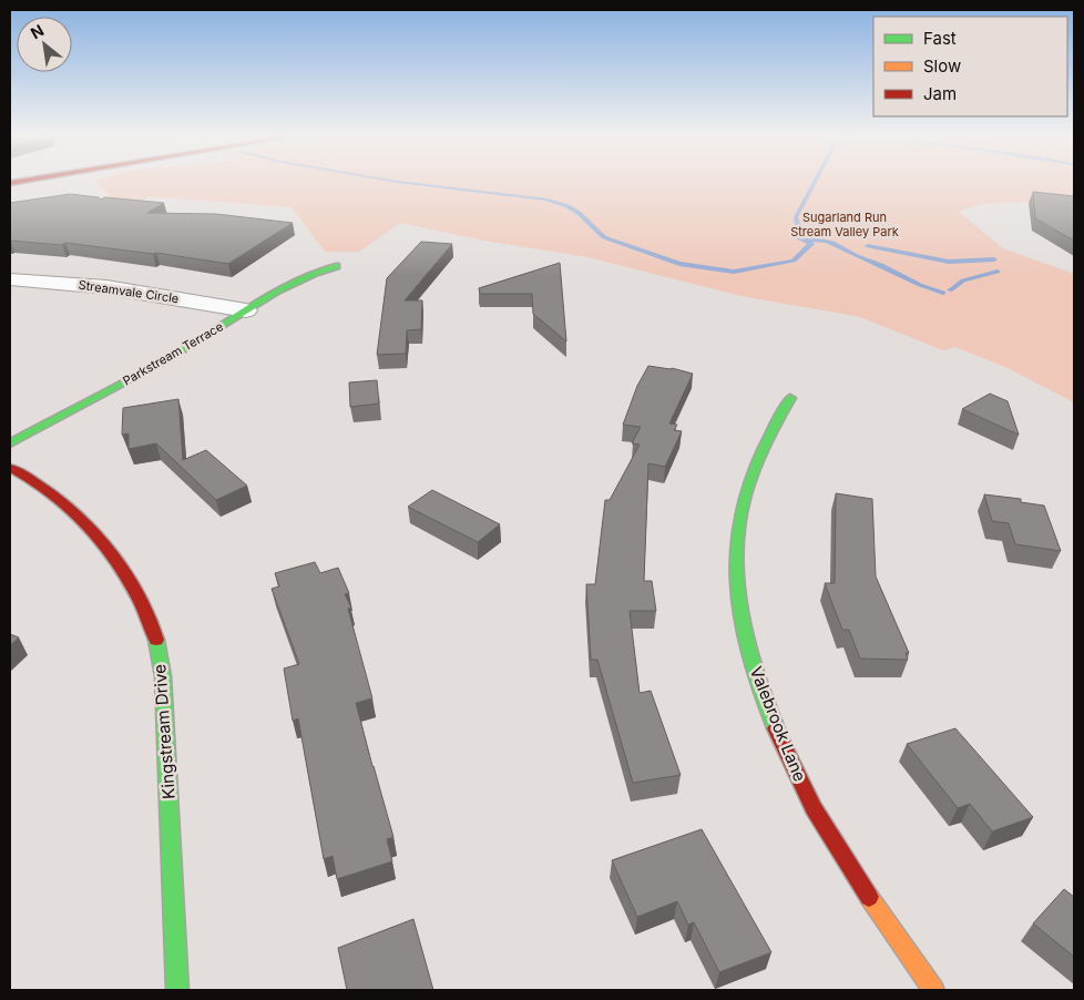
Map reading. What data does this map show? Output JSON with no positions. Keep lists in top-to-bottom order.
{
  "streets": {
    "street": [
      "Streamvale Circle",
      "Parkstream Terrace",
      "Valebrook Lane",
      "Kingstream Drive"
    ]
  },
  "crossings": [
    ["Streamvale Circle", "Parkstream Terrace"]
  ],
  "parks": ["Sugarland Run Stream Valley Park"],
  "legend": ["Fast", "Slow", "Jam"],
  "north": "top left"
}
